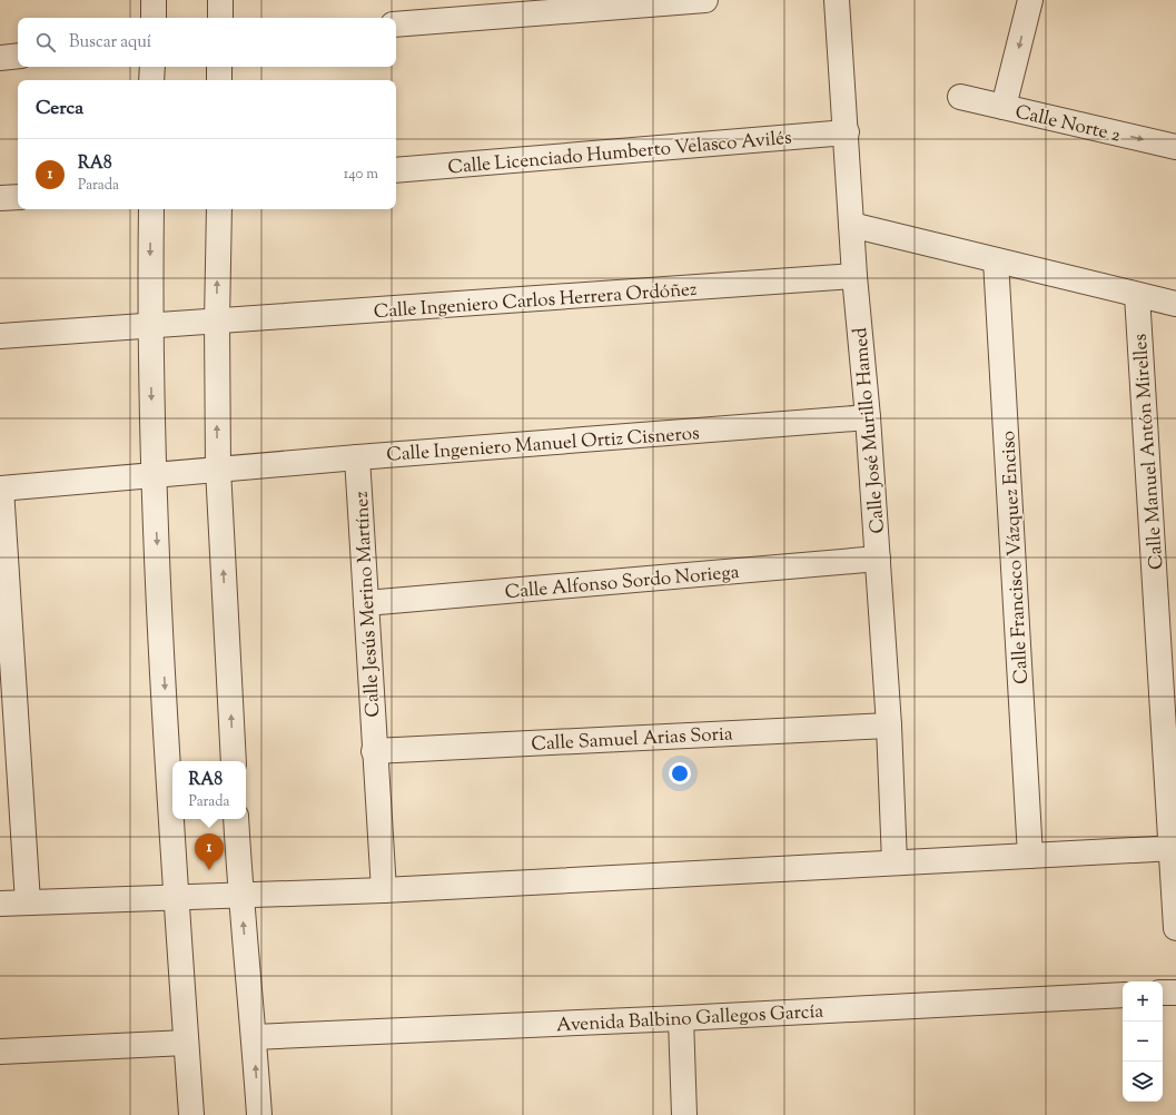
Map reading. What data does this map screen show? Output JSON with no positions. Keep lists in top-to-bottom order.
{
  "streets": {
    "street": [
      "Calle Norte 2",
      "Calle Licenciado Humberto Velasco Avilés",
      "Calle Ingeniero Carlos Herrera Ordóñez",
      "Calle José Murillo Hamed",
      "Calle Ingeniero Manuel Ortiz Cisneros",
      "Calle Manuel Antón Mirelles",
      "Calle Francisco Vázquez Enciso",
      "Calle Alfonso Sordo Noriega",
      "Calle Jesús Merino Martínez",
      "Calle Samuel Arias Soria",
      "Avenida Balbino Gallegos García"
    ]
  },
  "crossings": [
    ["Calle Licenciado Humberto Velasco Avilés", "Calle José Murillo Hamed"],
    ["Calle Ingeniero Carlos Herrera Ordóñez", "Calle José Murillo Hamed"],
    ["Calle José Murillo Hamed", "Calle Ingeniero Manuel Ortiz Cisneros"],
    ["Calle José Murillo Hamed", "Calle Alfonso Sordo Noriega"],
    ["Calle José Murillo Hamed", "Calle Samuel Arias Soria"],
    ["Calle Ingeniero Manuel Ortiz Cisneros", "Calle Jesús Merino Martínez"],
    ["Calle Alfonso Sordo Noriega", "Calle Jesús Merino Martínez"],
    ["Calle Jesús Merino Martínez", "Calle Samuel Arias Soria"]
  ],
  "page": {
    "search": "Buscar aquí",
    "heading": "Cerca",
    "list": [
      {
        "mark": "1",
        "name": "RA8",
        "note": "Parada",
        "value": "140 m"
      }
    ],
    "popup": ["RA8", "Parada"],
    "pins": "1",
    "map_buttons": ["+", "−"]
  }
}
